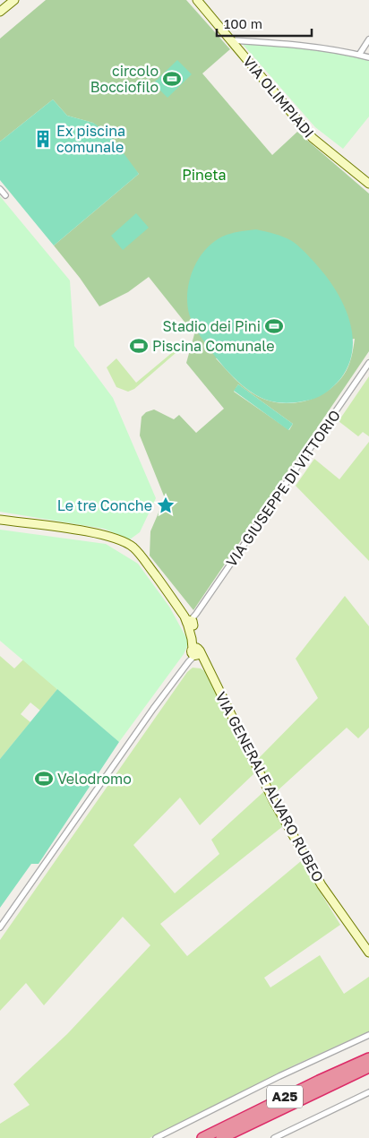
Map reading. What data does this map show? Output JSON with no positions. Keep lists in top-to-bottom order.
{
  "streets": {
    "highway": ["A25"],
    "street": ["VIA OLIMPIADI", "VIA GIUSEPPE DI VITTORIO", "VIA GENERALE ALVARO RUBEO"]
  },
  "parks": ["Pineta"],
  "places": {
    "sports": [
      "circolo Bocciofilo",
      "Stadio dei Pini",
      "Piscina Comunale",
      "Velodromo"
    ],
    "building": ["Ex piscina comunale"],
    "place": ["Le tre Conche"]
  },
  "scale_bar": "100 m"
}
